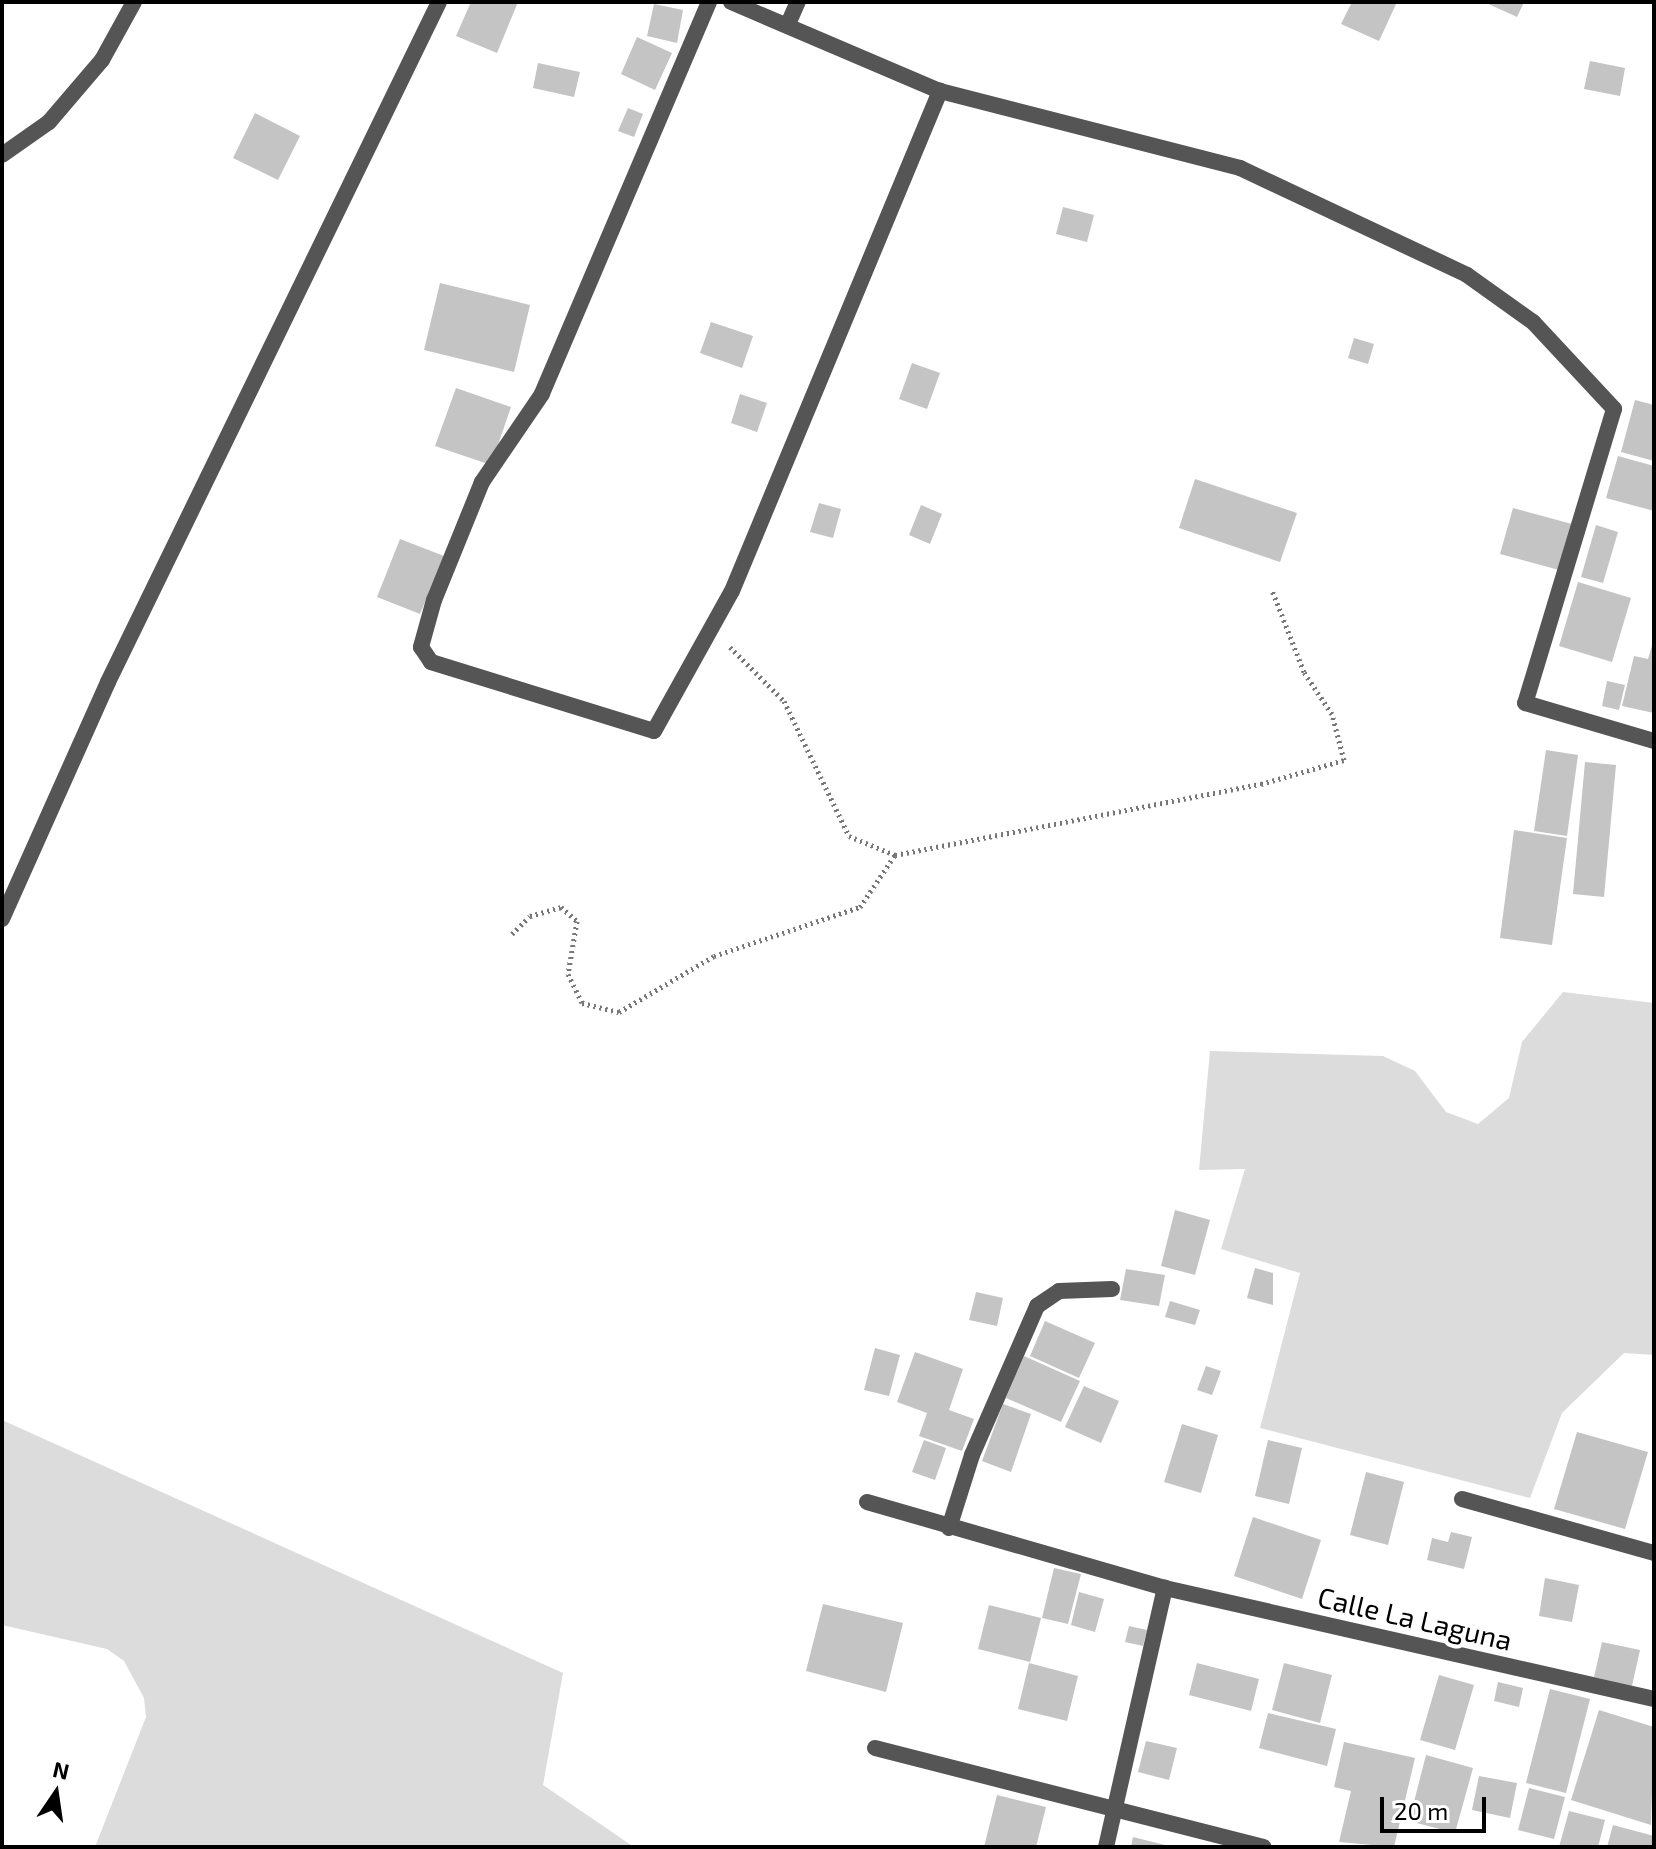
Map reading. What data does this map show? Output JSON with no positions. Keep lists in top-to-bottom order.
{
  "streets": {
    "street": ["Calle La Laguna"]
  },
  "scale_bar": "20 m",
  "north": "top"
}
